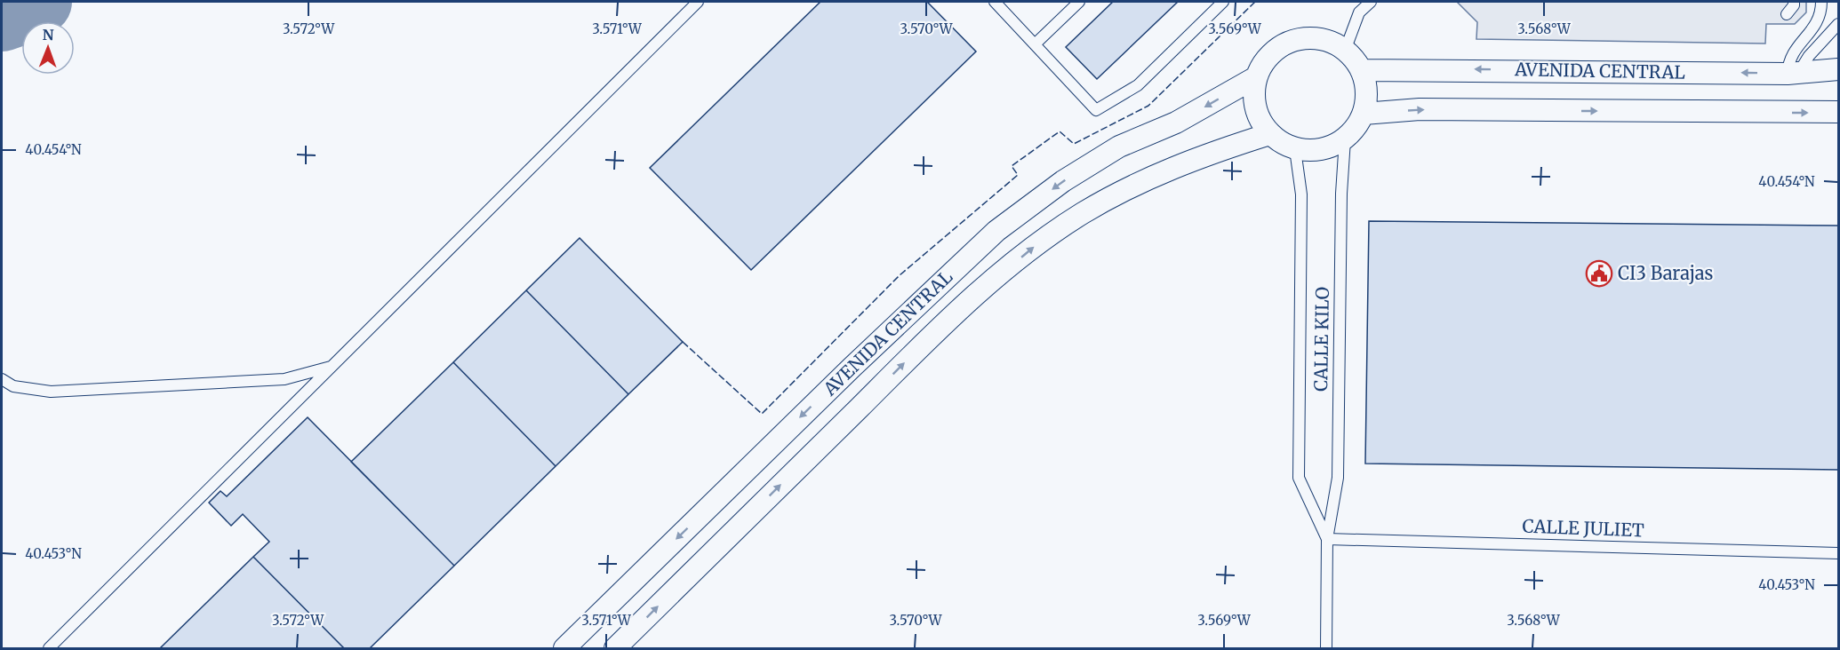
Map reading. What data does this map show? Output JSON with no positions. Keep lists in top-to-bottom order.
{
  "streets": {
    "street": ["AVENIDA CENTRAL"],
    "lane": ["CALLE KILO", "CALLE JULIET"]
  },
  "crossings": [
    ["AVENIDA CENTRAL", "CALLE KILO"],
    ["CALLE KILO", "CALLE JULIET"]
  ],
  "places": {
    "public building": ["CI3 Barajas"]
  },
  "north": "top",
  "coordinates": [
    "3.572°W",
    "3.571°W",
    "3.570°W",
    "3.569°W",
    "3.568°W",
    "40.454°N",
    "40.453°N"
  ]
}
